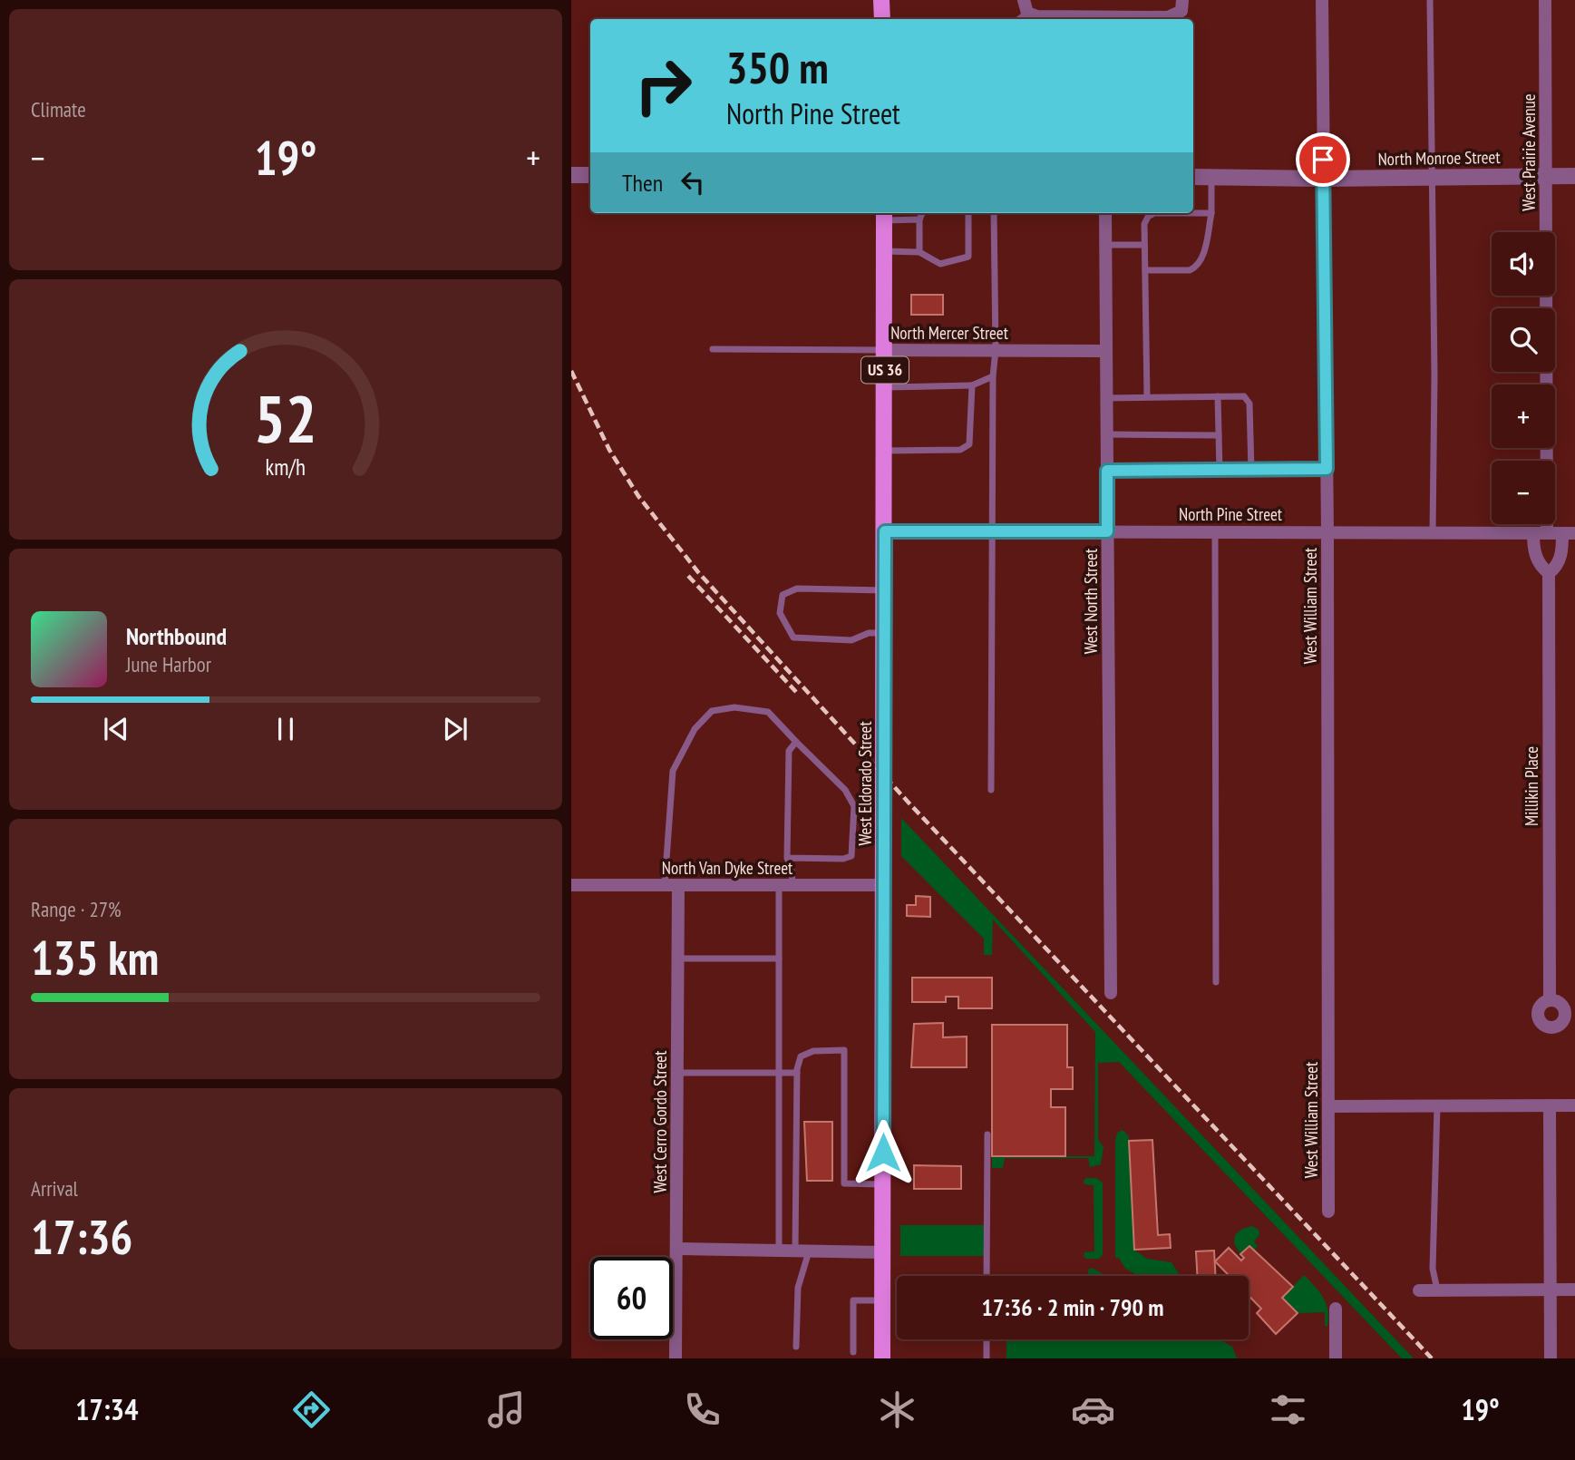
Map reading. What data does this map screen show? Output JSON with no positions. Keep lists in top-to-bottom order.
{
  "streets": {
    "main road": ["US 36", "West Eldorado Street"],
    "street": [
      "West Prairie Avenue",
      "North Monroe Street",
      "North Mercer Street",
      "North Pine Street",
      "West North Street",
      "West William Street",
      "Millikin Place",
      "North Van Dyke Street",
      "West Cerro Gordo Street"
    ]
  },
  "crossings": [
    ["West Prairie Avenue", "North Monroe Street"],
    ["West Prairie Avenue", "North Pine Street"],
    ["North Monroe Street", "West William Street"],
    ["North Mercer Street", "West North Street"],
    ["North Mercer Street", "West Eldorado Street"],
    ["North Pine Street", "West North Street"],
    ["North Pine Street", "West William Street"],
    ["North Pine Street", "West Eldorado Street"],
    ["North Pine Street", "Millikin Place"],
    ["West Eldorado Street", "North Van Dyke Street"],
    ["North Van Dyke Street", "West Cerro Gordo Street"]
  ],
  "page": {
    "tile": [
      "Climate",
      ["Range · 27%", "135 km"],
      ["Arrival", "17:36"]
    ],
    "turn": ["350 m", "North Pine Street"],
    "heat": ["−", "19°", "+"],
    "then": "Then",
    "map_buttons": ["+", "−"],
    "song": ["Northbound", "June Harbor"],
    "limit": "60",
    "trip": "17:36 · 2 min · 790 m",
    "tabs": ["17:34", "19°"],
    "gauge": ["52", "km/h"]
  }
}
